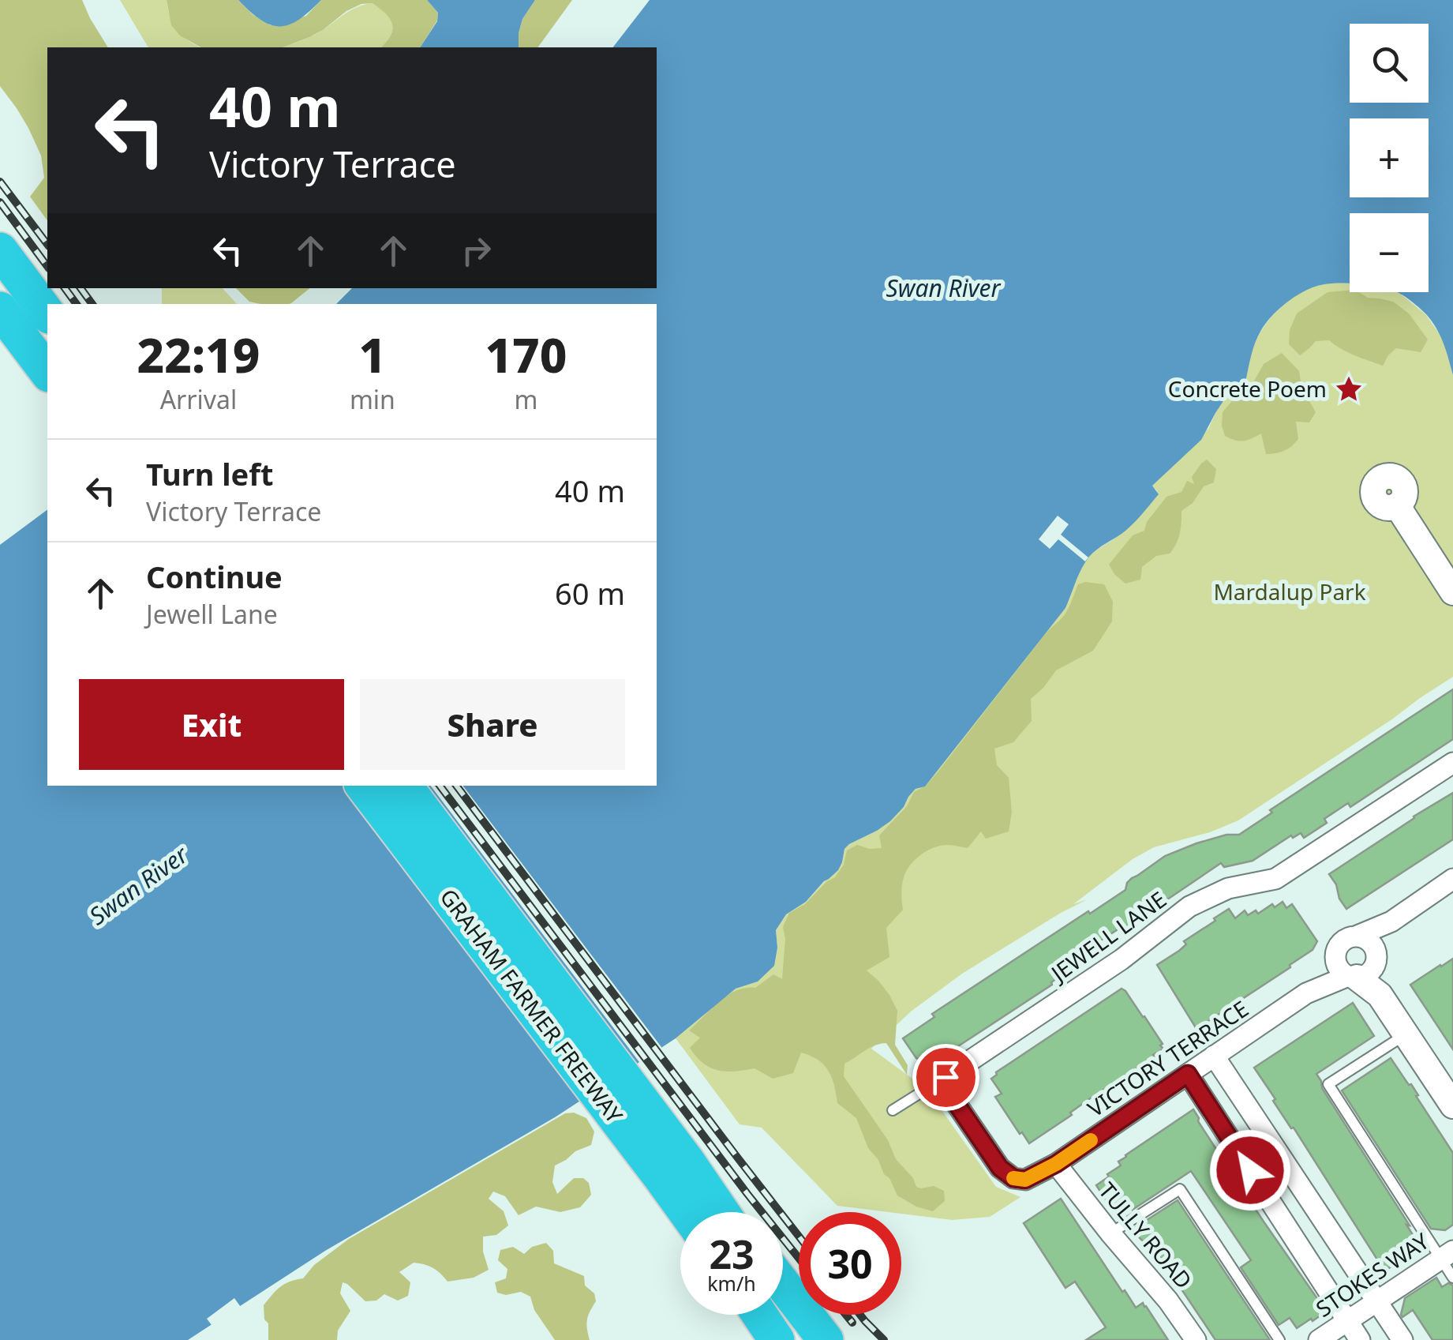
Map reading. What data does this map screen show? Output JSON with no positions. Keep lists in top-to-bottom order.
{
  "streets": {
    "highway": ["GRAHAM FARMER FREEWAY"],
    "street": [
      "JEWELL LANE",
      "VICTORY TERRACE",
      "TULLY ROAD",
      "STOKES WAY"
    ]
  },
  "crossings": [
    ["VICTORY TERRACE", "TULLY ROAD"]
  ],
  "water": ["Swan River"],
  "parks": ["Mardalup Park"],
  "places": {
    "place": ["Concrete Poem"]
  },
  "page": {
    "map_buttons": ["+", "−"],
    "turn": ["40 m", "Victory Terrace"],
    "eta": [
      "22:19",
      "Arrival",
      "1",
      "min",
      "170",
      "m"
    ],
    "list": [
      {
        "name": "Turn left",
        "note": "Victory Terrace",
        "value": "40 m"
      },
      {
        "name": "Continue",
        "note": "Jewell Lane",
        "value": "60 m"
      }
    ],
    "buttons": ["Exit", "Share"],
    "speed": "23 km/h",
    "limit": "30"
  }
}
